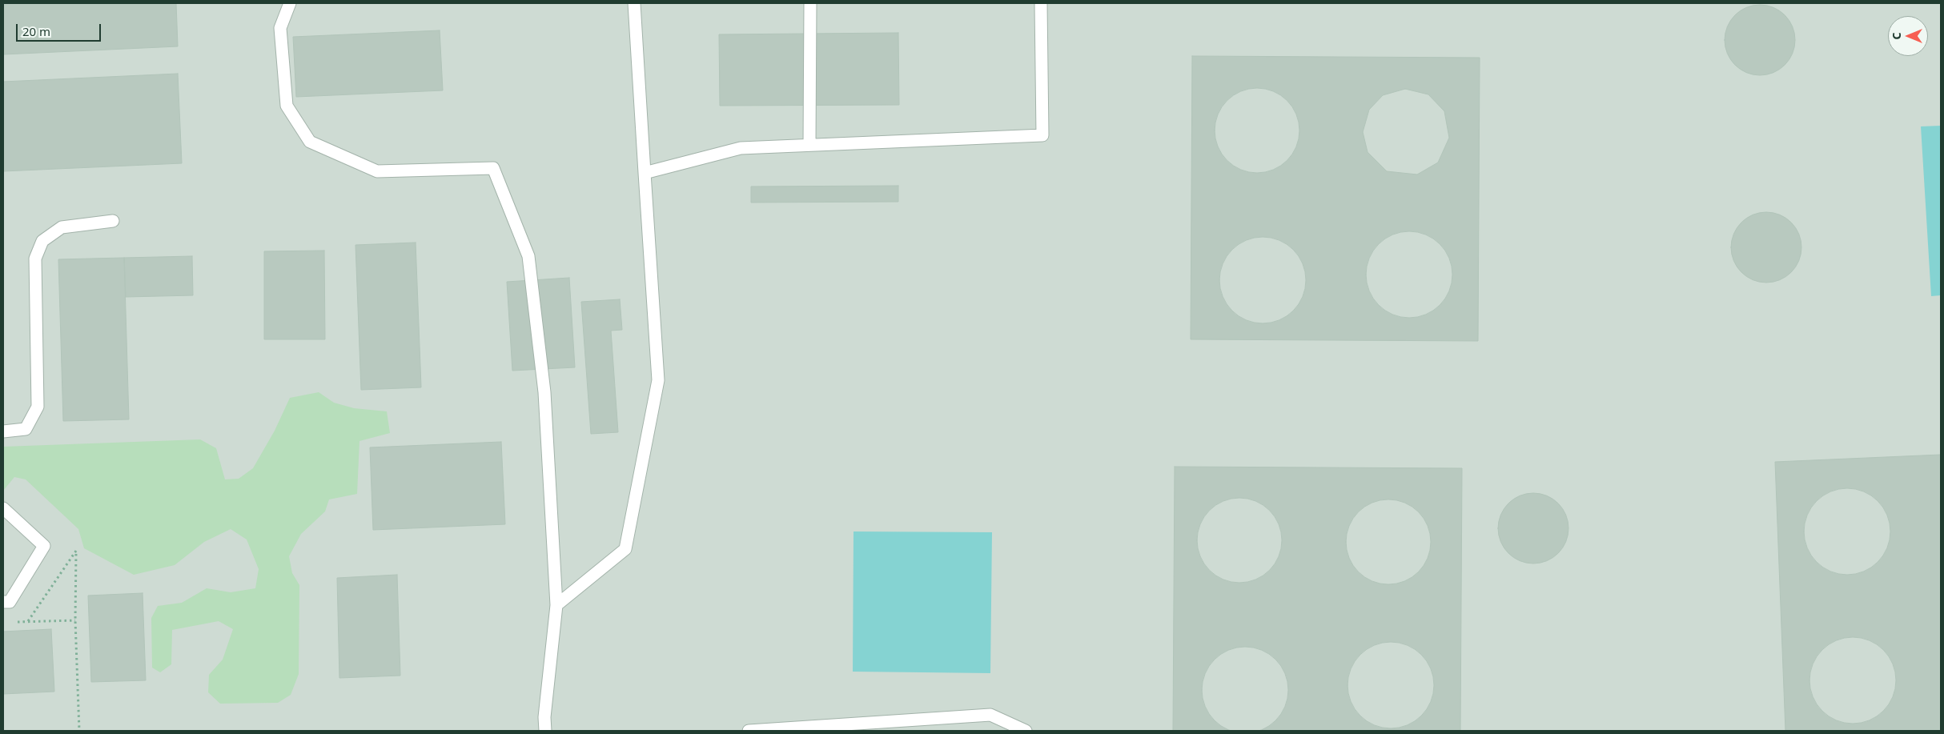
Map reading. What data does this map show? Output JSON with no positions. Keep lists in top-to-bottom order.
{
  "scale_bar": "20 m",
  "north": "left"
}
